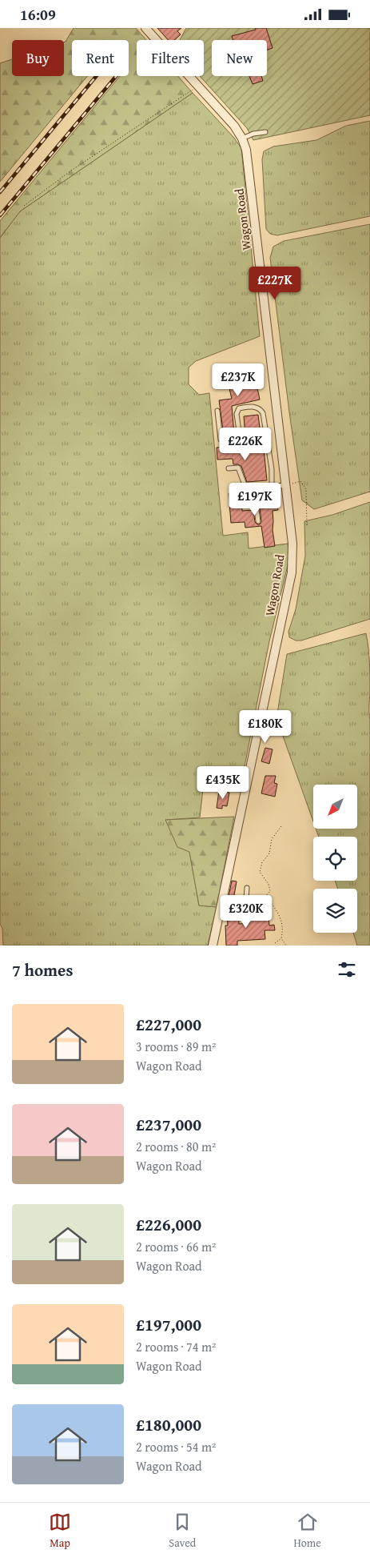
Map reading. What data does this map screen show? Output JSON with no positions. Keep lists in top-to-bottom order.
{
  "streets": {
    "street": ["Wagon Road"]
  },
  "north": "bottom left",
  "page": {
    "status": "16:09",
    "chip": [
      "Buy",
      "Rent",
      "Filters",
      "New"
    ],
    "price": [
      "£227K",
      "£237K",
      "£226K",
      "£197K",
      "£180K",
      "£435K",
      "£320K"
    ],
    "heading": "7 homes",
    "list": [
      {
        "name": "£227,000",
        "note": "3 rooms · 89 m² · Wagon Road"
      },
      {
        "name": "£237,000",
        "note": "2 rooms · 80 m² · Wagon Road"
      },
      {
        "name": "£226,000",
        "note": "2 rooms · 66 m² · Wagon Road"
      },
      {
        "name": "£197,000",
        "note": "2 rooms · 74 m² · Wagon Road"
      },
      {
        "name": "£180,000",
        "note": "2 rooms · 54 m² · Wagon Road"
      }
    ],
    "tabs": ["Map", "Saved", "Home"]
  }
}
